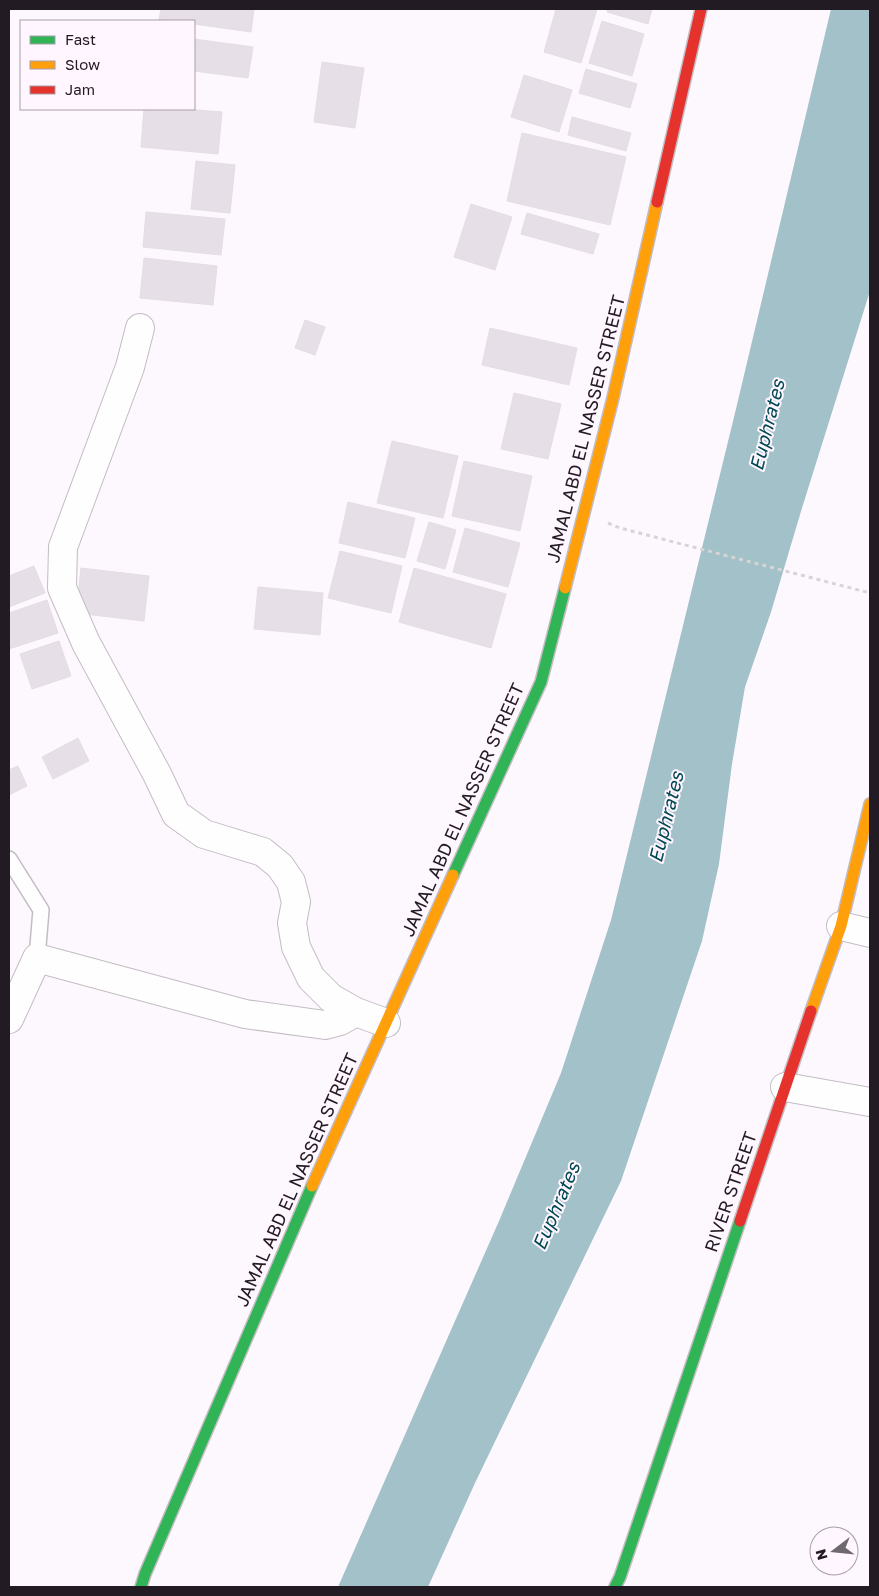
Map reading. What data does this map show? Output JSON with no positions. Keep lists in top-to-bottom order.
{
  "streets": {
    "street": ["JAMAL ABD EL NASSER STREET", "RIVER STREET"]
  },
  "water": ["Euphrates"],
  "legend": ["Fast", "Slow", "Jam"],
  "north": "left"
}
